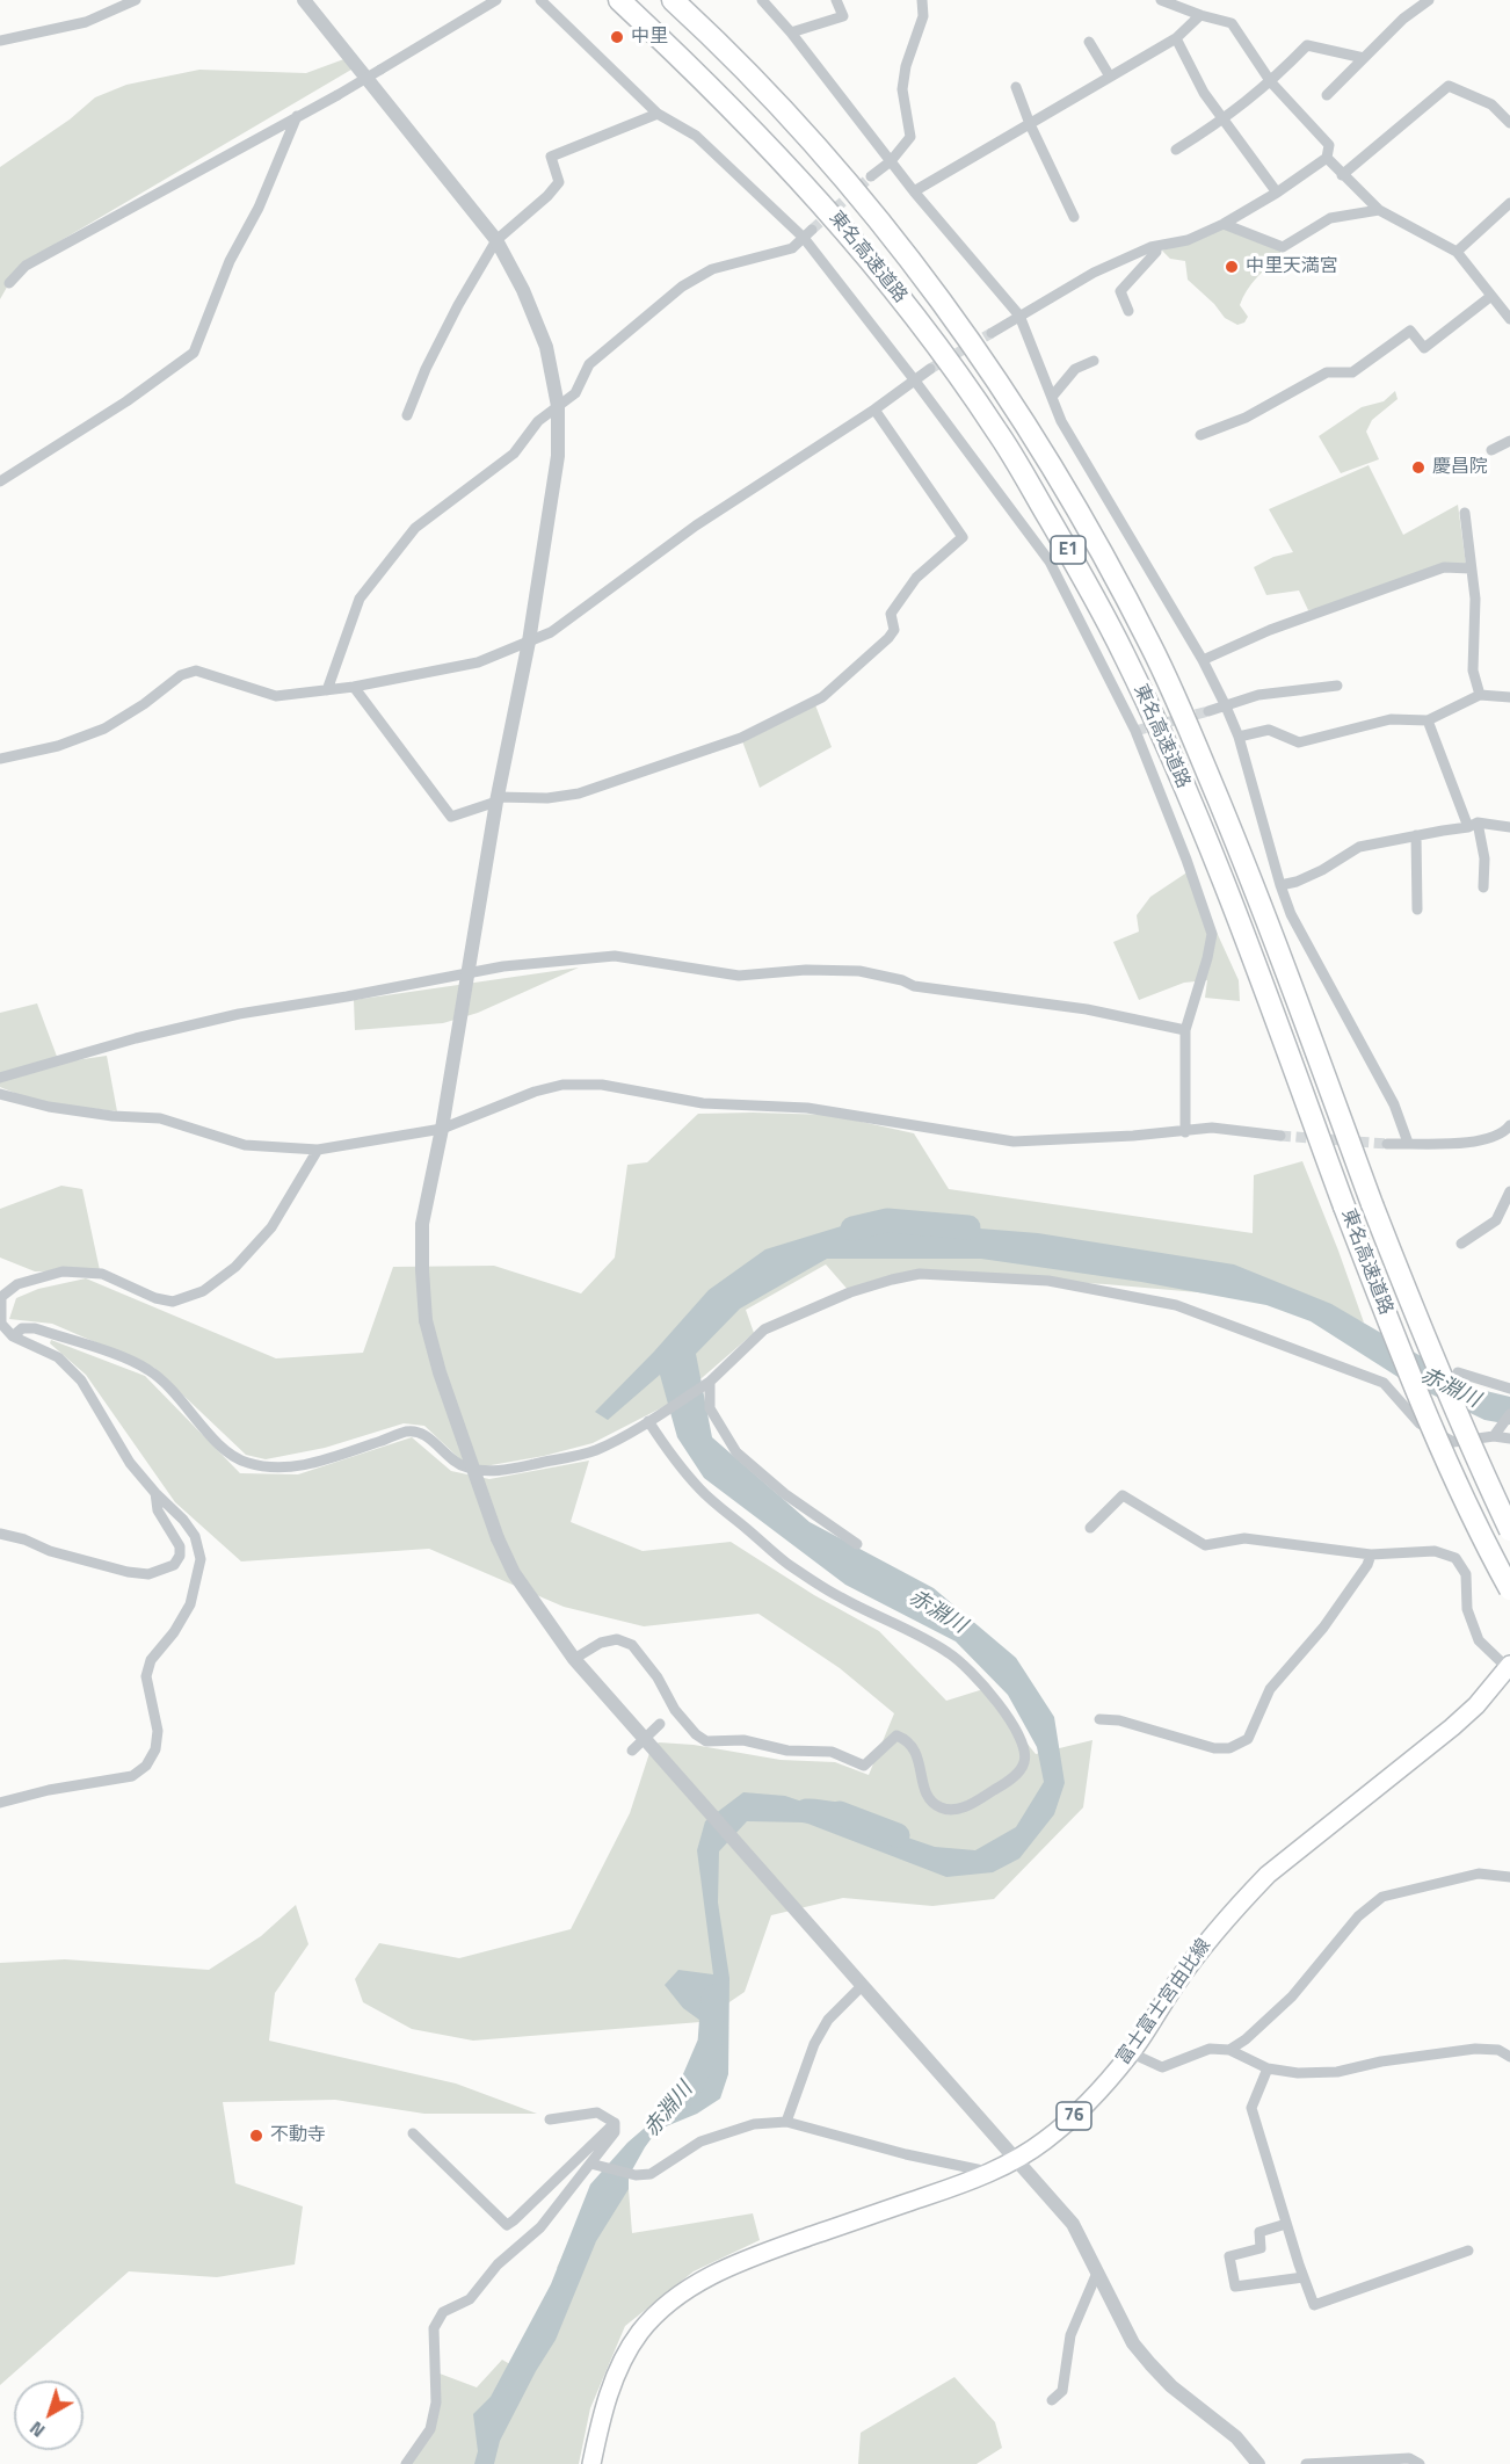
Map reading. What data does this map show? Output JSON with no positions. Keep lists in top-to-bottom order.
{
  "streets": {
    "highway": ["東名高速道路", "E1"],
    "main road": ["富士富士宮由比線", "76"]
  },
  "water": ["赤淵川"],
  "places": [
    "中里",
    "中里天満宮",
    "慶昌院",
    "不動寺"
  ],
  "north": "bottom left"
}
